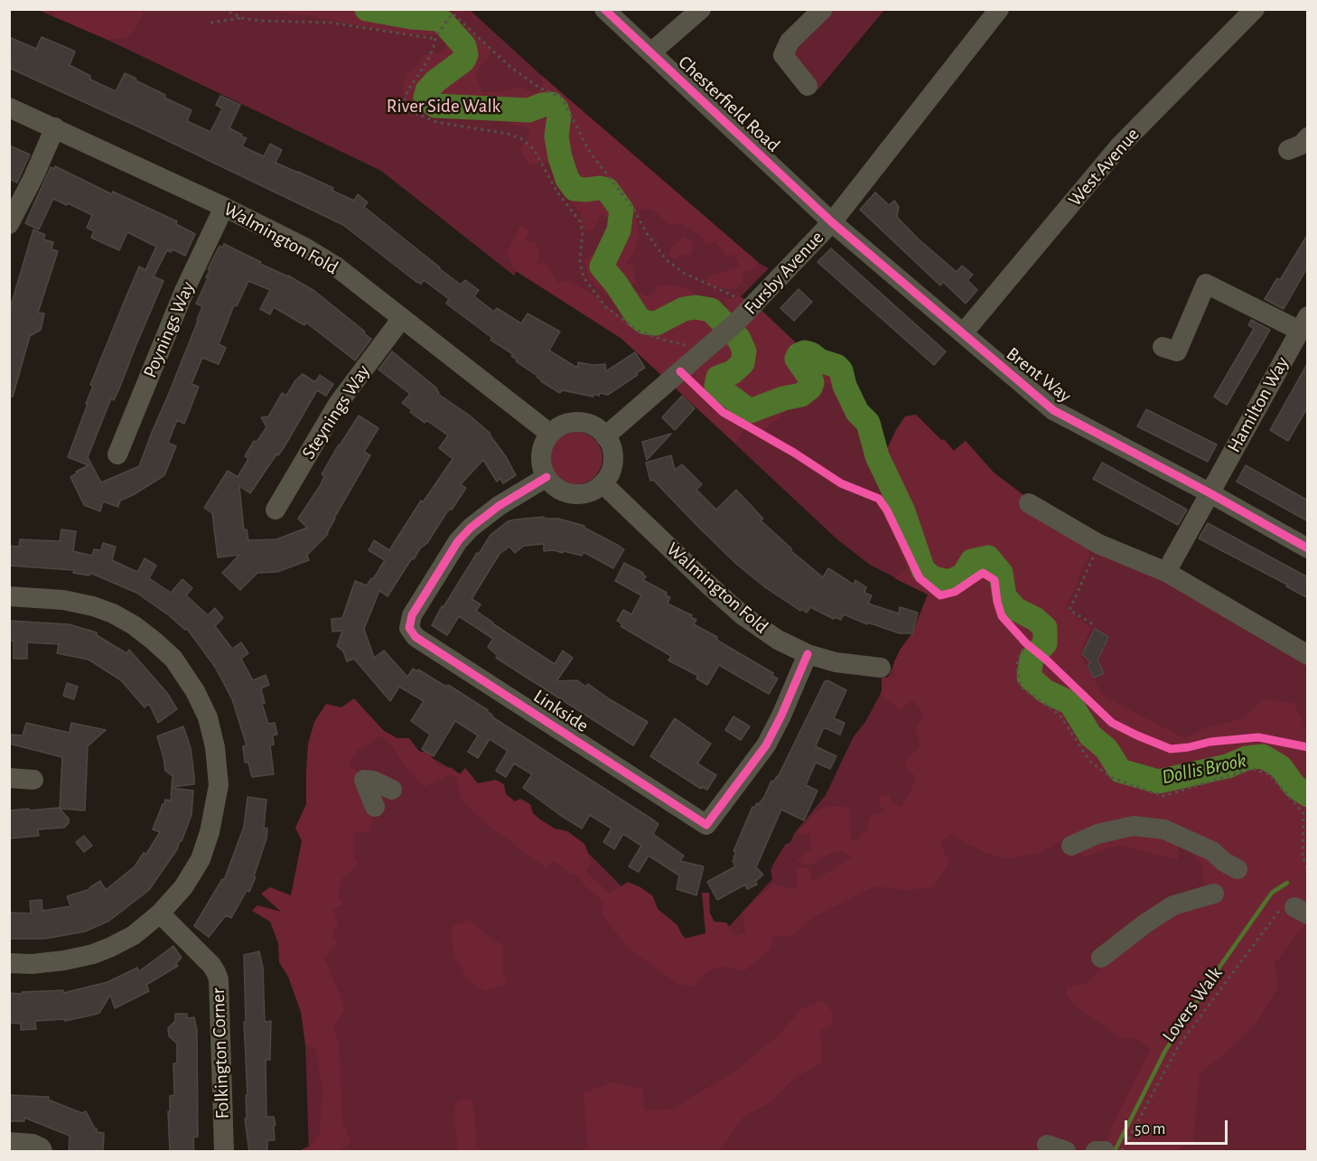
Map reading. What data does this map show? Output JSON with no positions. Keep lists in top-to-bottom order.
{
  "streets": {
    "street": [
      "Chesterfield Road",
      "West Avenue",
      "Walmington Fold",
      "Fursby Avenue",
      "Poynings Way",
      "Brent Way",
      "Hamilton Way",
      "Steynings Way",
      "Linkside",
      "Folkington Corner"
    ],
    "path": ["Lovers Walk"]
  },
  "crossings": [
    ["Chesterfield Road", "Fursby Avenue"],
    ["Chesterfield Road", "Brent Way"],
    ["West Avenue", "Brent Way"],
    ["Walmington Fold", "Fursby Avenue"],
    ["Walmington Fold", "Poynings Way"],
    ["Walmington Fold", "Steynings Way"],
    ["Walmington Fold", "Linkside"],
    ["Fursby Avenue", "Brent Way"],
    ["Fursby Avenue", "Linkside"],
    ["Brent Way", "Hamilton Way"]
  ],
  "water": ["Dollis Brook"],
  "parks": ["River Side Walk"],
  "scale_bar": "50 m"
}
